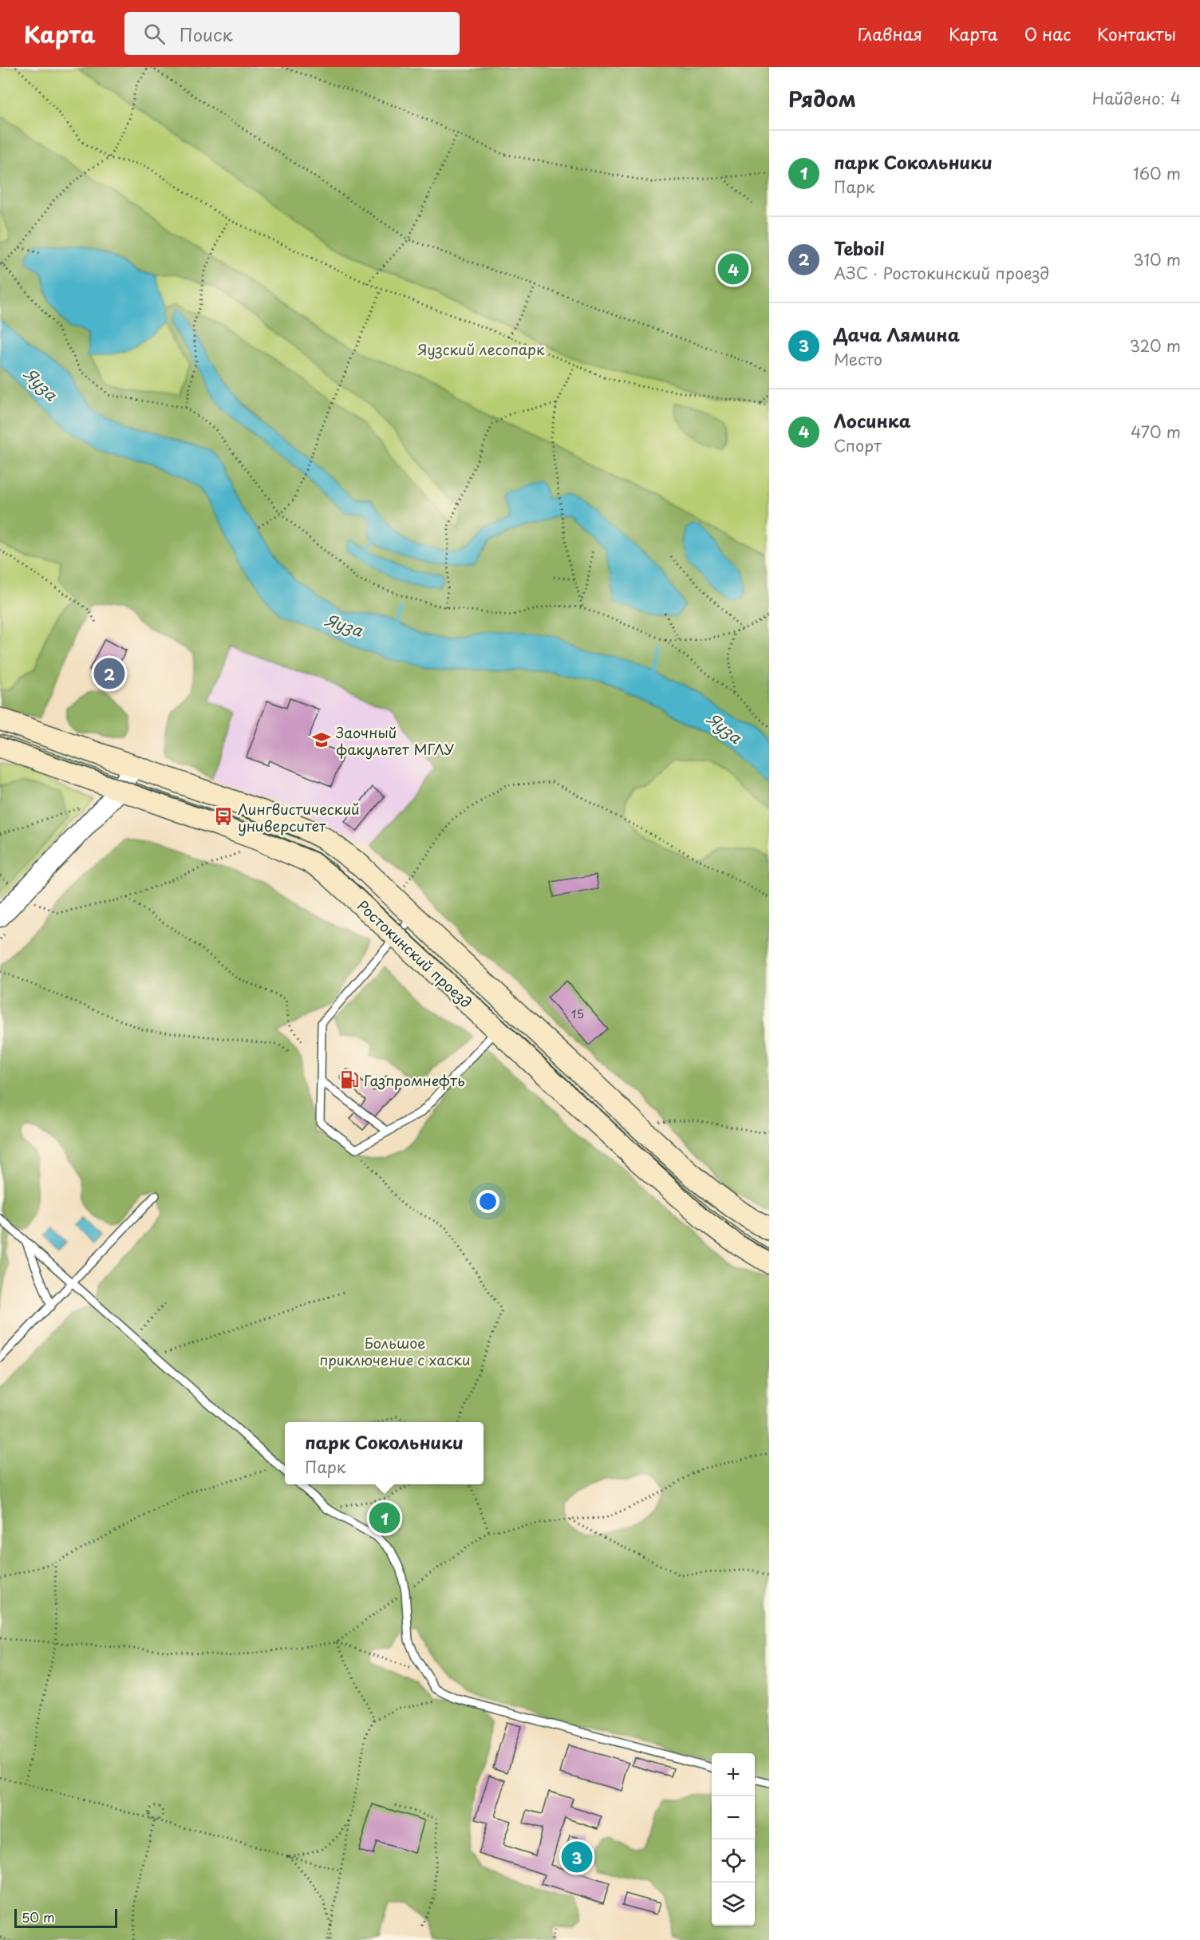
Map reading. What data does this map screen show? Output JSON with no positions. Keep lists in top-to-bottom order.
{
  "streets": {
    "main road": ["Ростокинский проезд"]
  },
  "water": ["Яуза"],
  "parks": ["Яузский лесопарк", "Большое приключение с хаски"],
  "places": {
    "school or university": ["Заочный факультет МГЛУ"],
    "bus stop": ["Лингвистический университет"],
    "fuel station": ["Газпромнефть"]
  },
  "house_numbers": ["15"],
  "scale_bar": "50 m",
  "page": {
    "header": "Карта",
    "search": "Поиск",
    "nav": [
      "Главная",
      "Карта",
      "О нас",
      "Контакты"
    ],
    "heading": ["Рядом", "Найдено: 4"],
    "list": [
      {
        "mark": "1",
        "name": "парк Сокольники",
        "note": "Парк",
        "value": "160 m"
      },
      {
        "mark": "2",
        "name": "Teboil",
        "note": "АЗС · Ростокинский проезд",
        "value": "310 m"
      },
      {
        "mark": "3",
        "name": "Дача Лямина",
        "note": "Место",
        "value": "320 m"
      },
      {
        "mark": "4",
        "name": "Лосинка",
        "note": "Спорт",
        "value": "470 m"
      }
    ],
    "pins": [
      "4",
      "2",
      "1",
      "3"
    ],
    "popup": ["парк Сокольники", "Парк"],
    "map_buttons": ["+", "−"],
    "scale": "50 m"
  }
}
